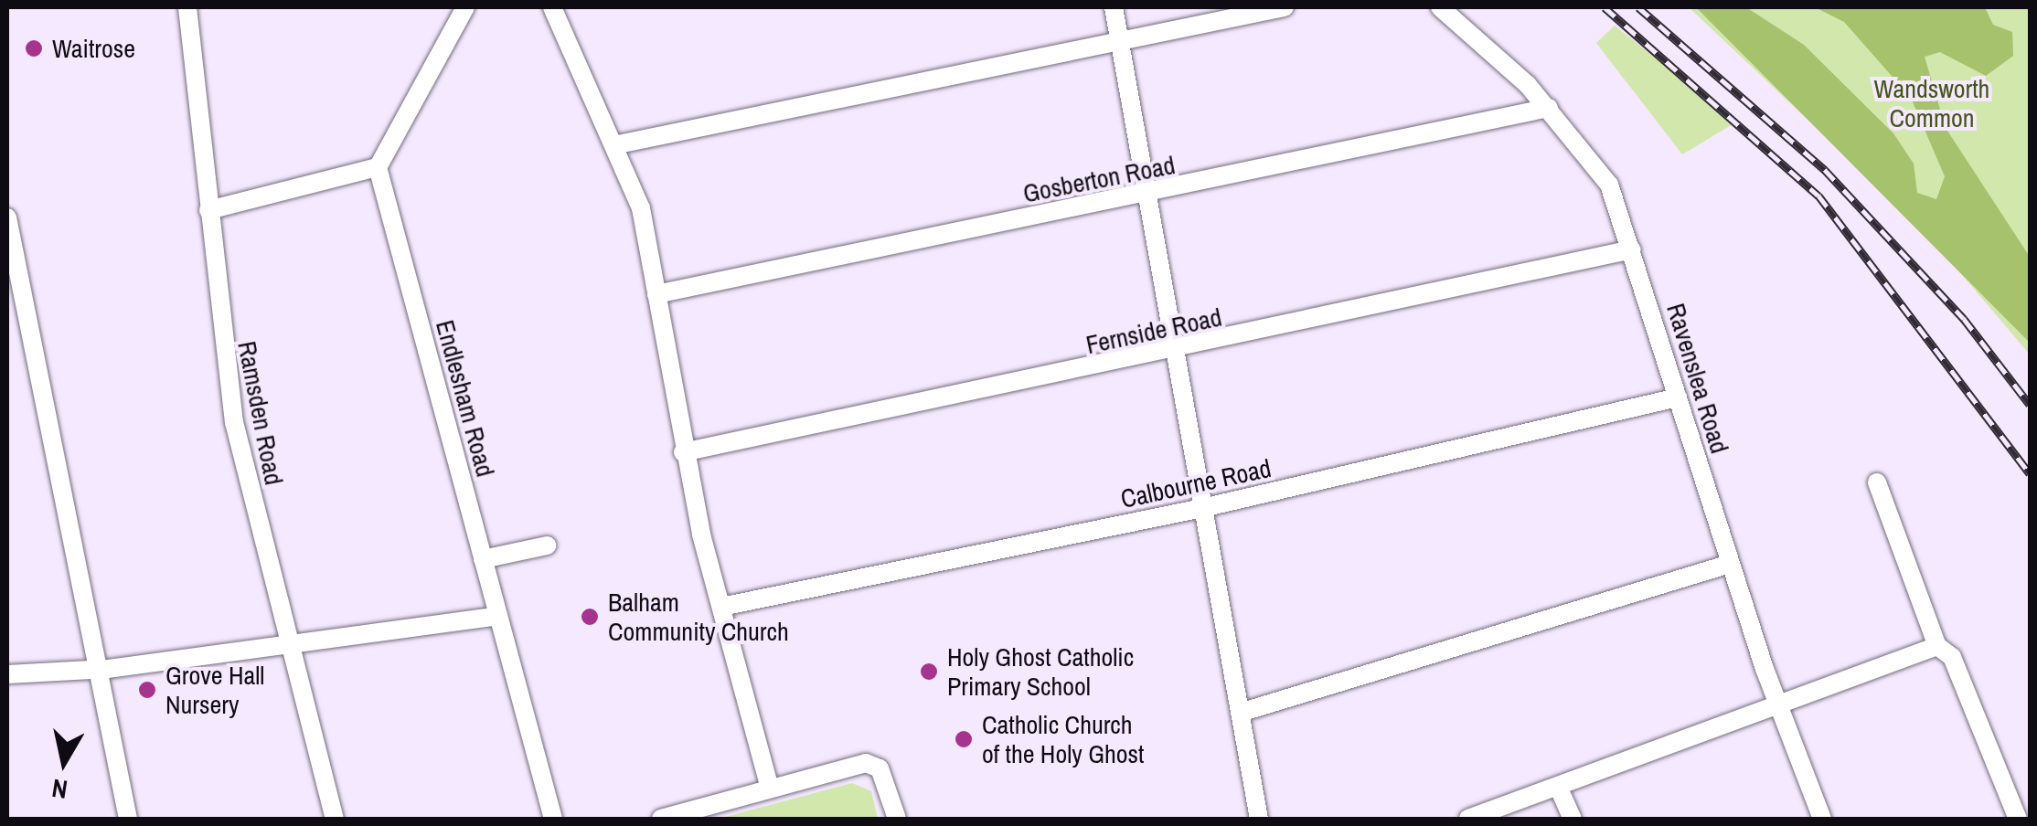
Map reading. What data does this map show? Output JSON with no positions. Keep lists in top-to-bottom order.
{
  "streets": {
    "street": [
      "Gosberton Road",
      "Fernside Road",
      "Ravenslea Road",
      "Endlesham Road",
      "Ramsden Road",
      "Calbourne Road"
    ]
  },
  "crossings": [
    ["Gosberton Road", "Ravenslea Road"],
    ["Fernside Road", "Ravenslea Road"],
    ["Ravenslea Road", "Calbourne Road"]
  ],
  "parks": ["Wandsworth Common"],
  "places": [
    "Waitrose",
    "Balham Community Church",
    "Holy Ghost Catholic Primary School",
    "Grove Hall Nursery",
    "Catholic Church of the Holy Ghost"
  ],
  "north": "bottom"
}
